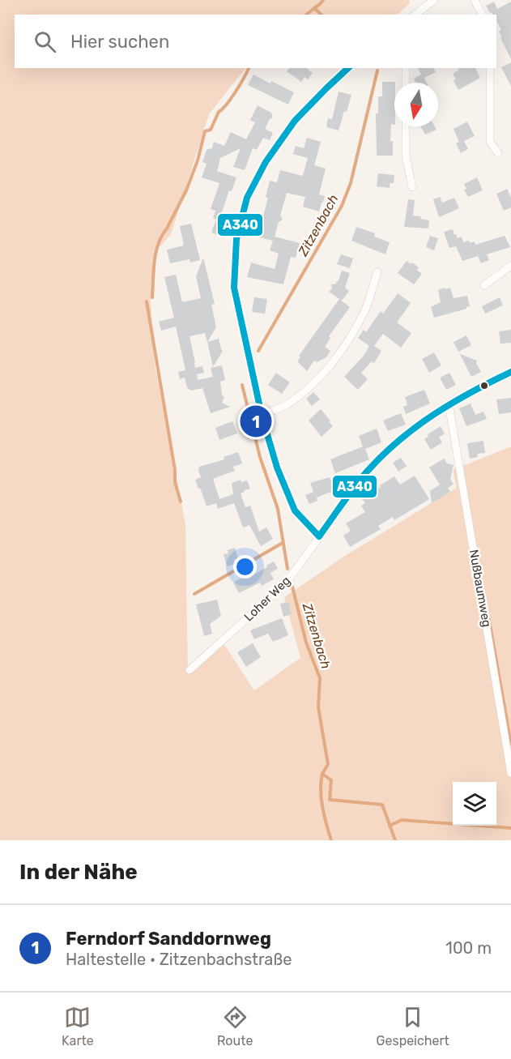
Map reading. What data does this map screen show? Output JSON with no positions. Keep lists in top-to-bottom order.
{
  "streets": {
    "street": ["Nußbaumweg", "Loher Weg"]
  },
  "crossings": [
    ["Nußbaumweg", "Loher Weg"]
  ],
  "water": ["Zitzenbach"],
  "lines": ["transit line A340"],
  "north": "bottom",
  "page": {
    "search": "Hier suchen",
    "pins": "1",
    "heading": "In der Nähe",
    "list": [
      {
        "mark": "1",
        "name": "Ferndorf Sanddornweg",
        "note": "Haltestelle · Zitzenbachstraße",
        "value": "100 m"
      }
    ],
    "nav": ["Karte", "Route", "Gespeichert"]
  }
}
